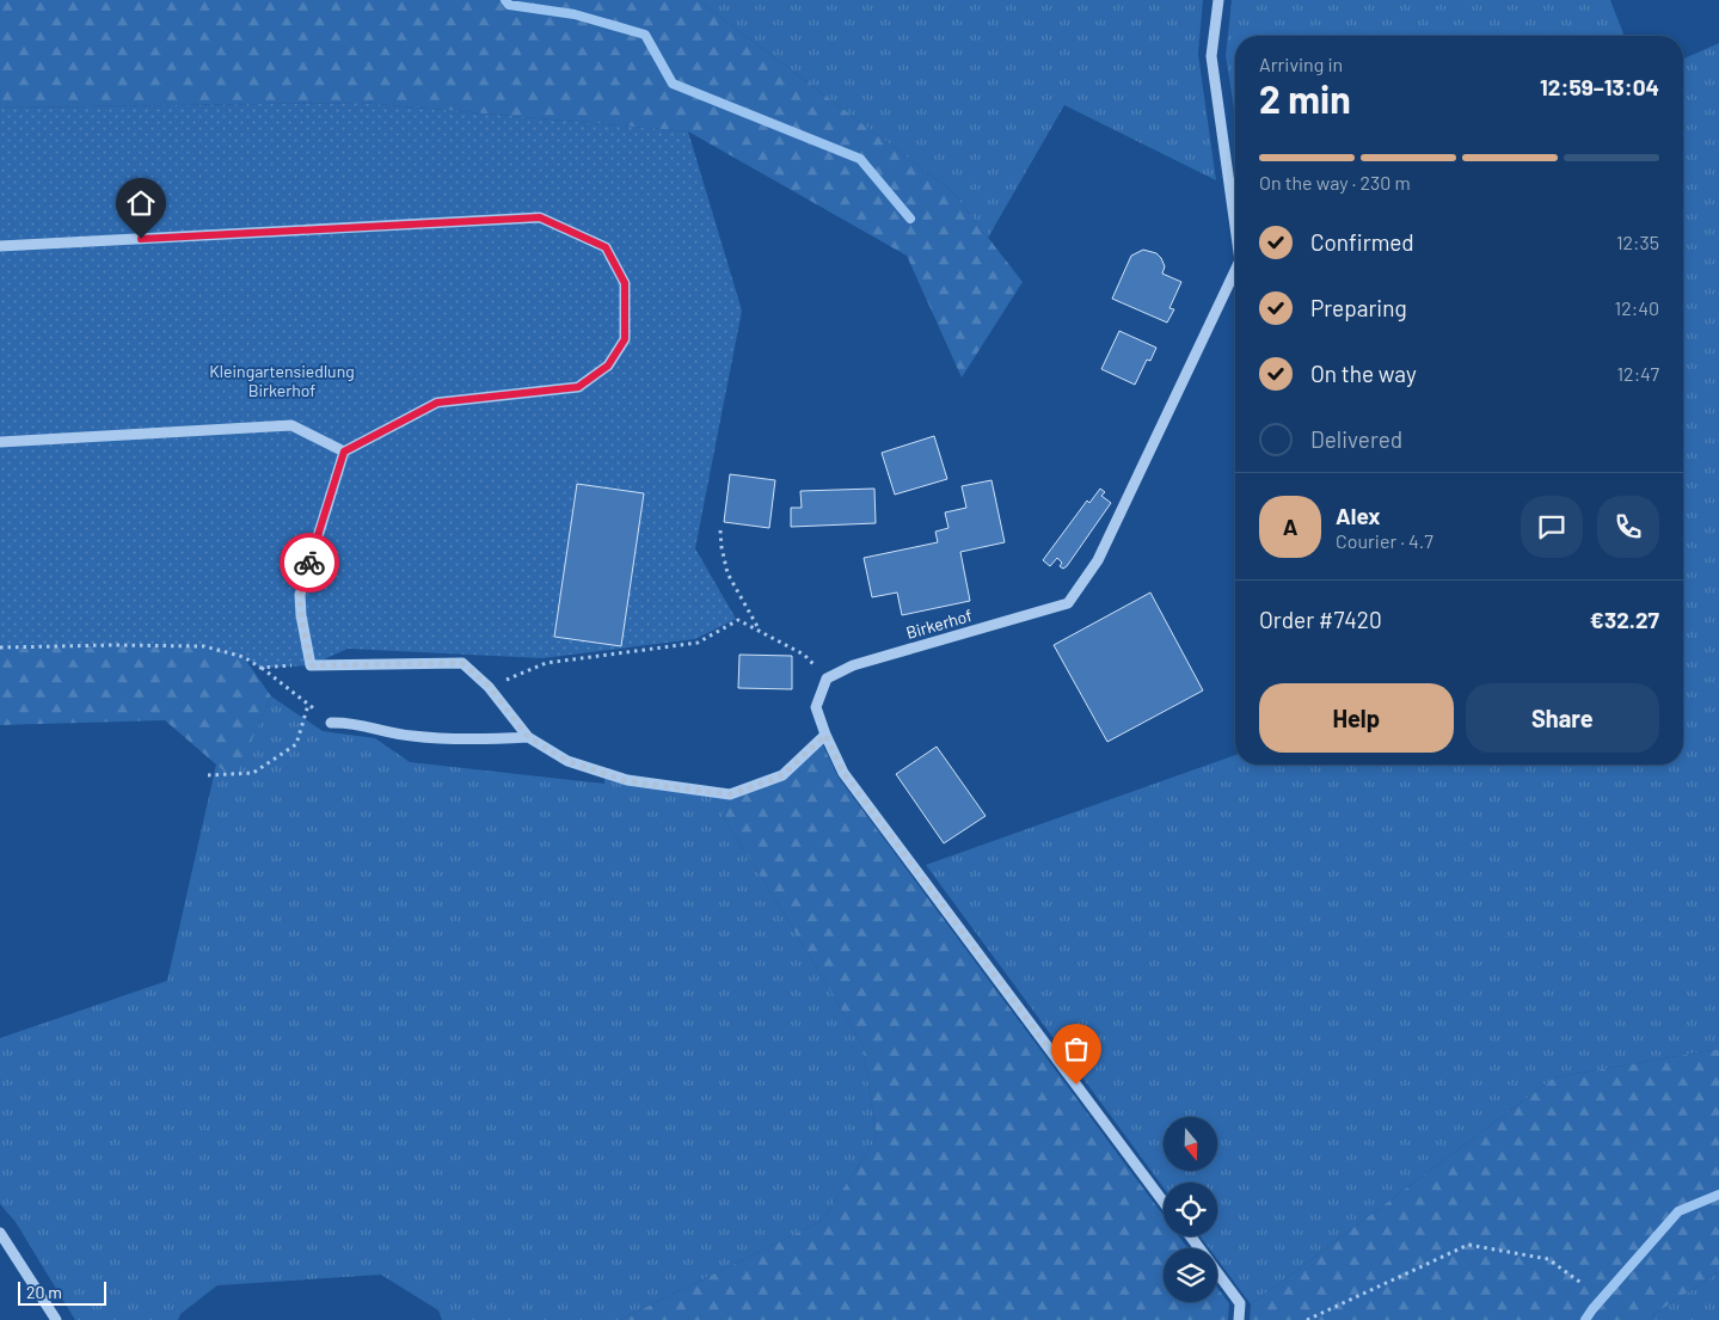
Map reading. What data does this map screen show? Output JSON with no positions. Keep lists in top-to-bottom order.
{
  "streets": {
    "street": ["Birkerhof"]
  },
  "parks": ["Kleingartensiedlung Birkerhof"],
  "scale_bar": "20 m",
  "north": "bottom",
  "page": {
    "heading": ["2 min", "Arriving in", "12:59–13:04"],
    "panel": [
      "Alex",
      "Courier · 4.7",
      "Order #7420",
      "€32.27"
    ],
    "bar": "On the way · 230 m",
    "list": [
      ["Confirmed", "12:35"],
      ["Preparing", "12:40"],
      ["On the way", "12:47"],
      "Delivered"
    ],
    "round": "A",
    "buttons": ["Help", "Share"],
    "scale": "20 m"
  }
}
